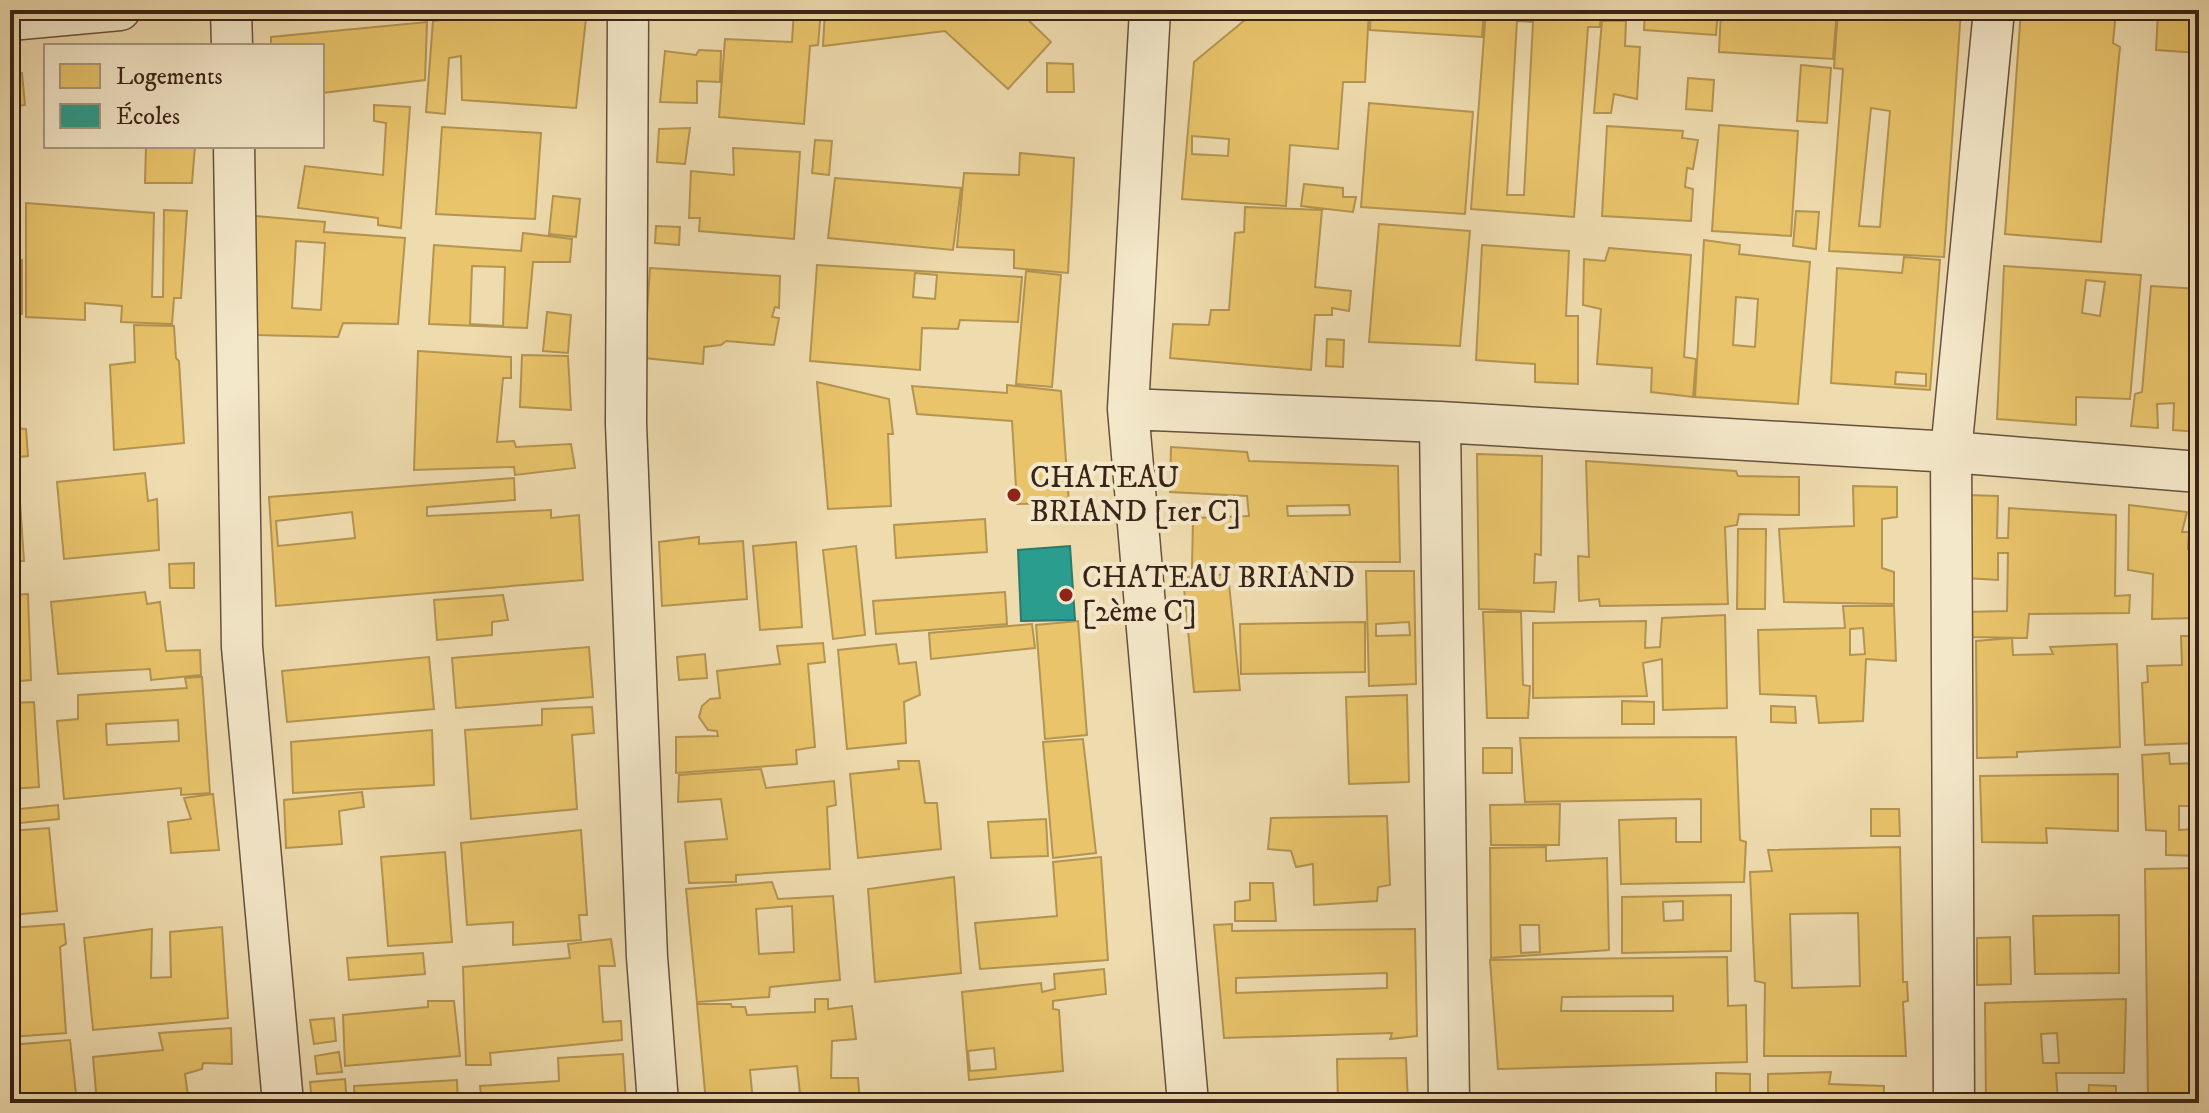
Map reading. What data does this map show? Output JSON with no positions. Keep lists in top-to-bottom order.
{
  "places": ["CHATEAU BRIAND [1er C]", "CHATEAU BRIAND [2ème C]"],
  "legend": ["Logements", "Écoles"]
}
